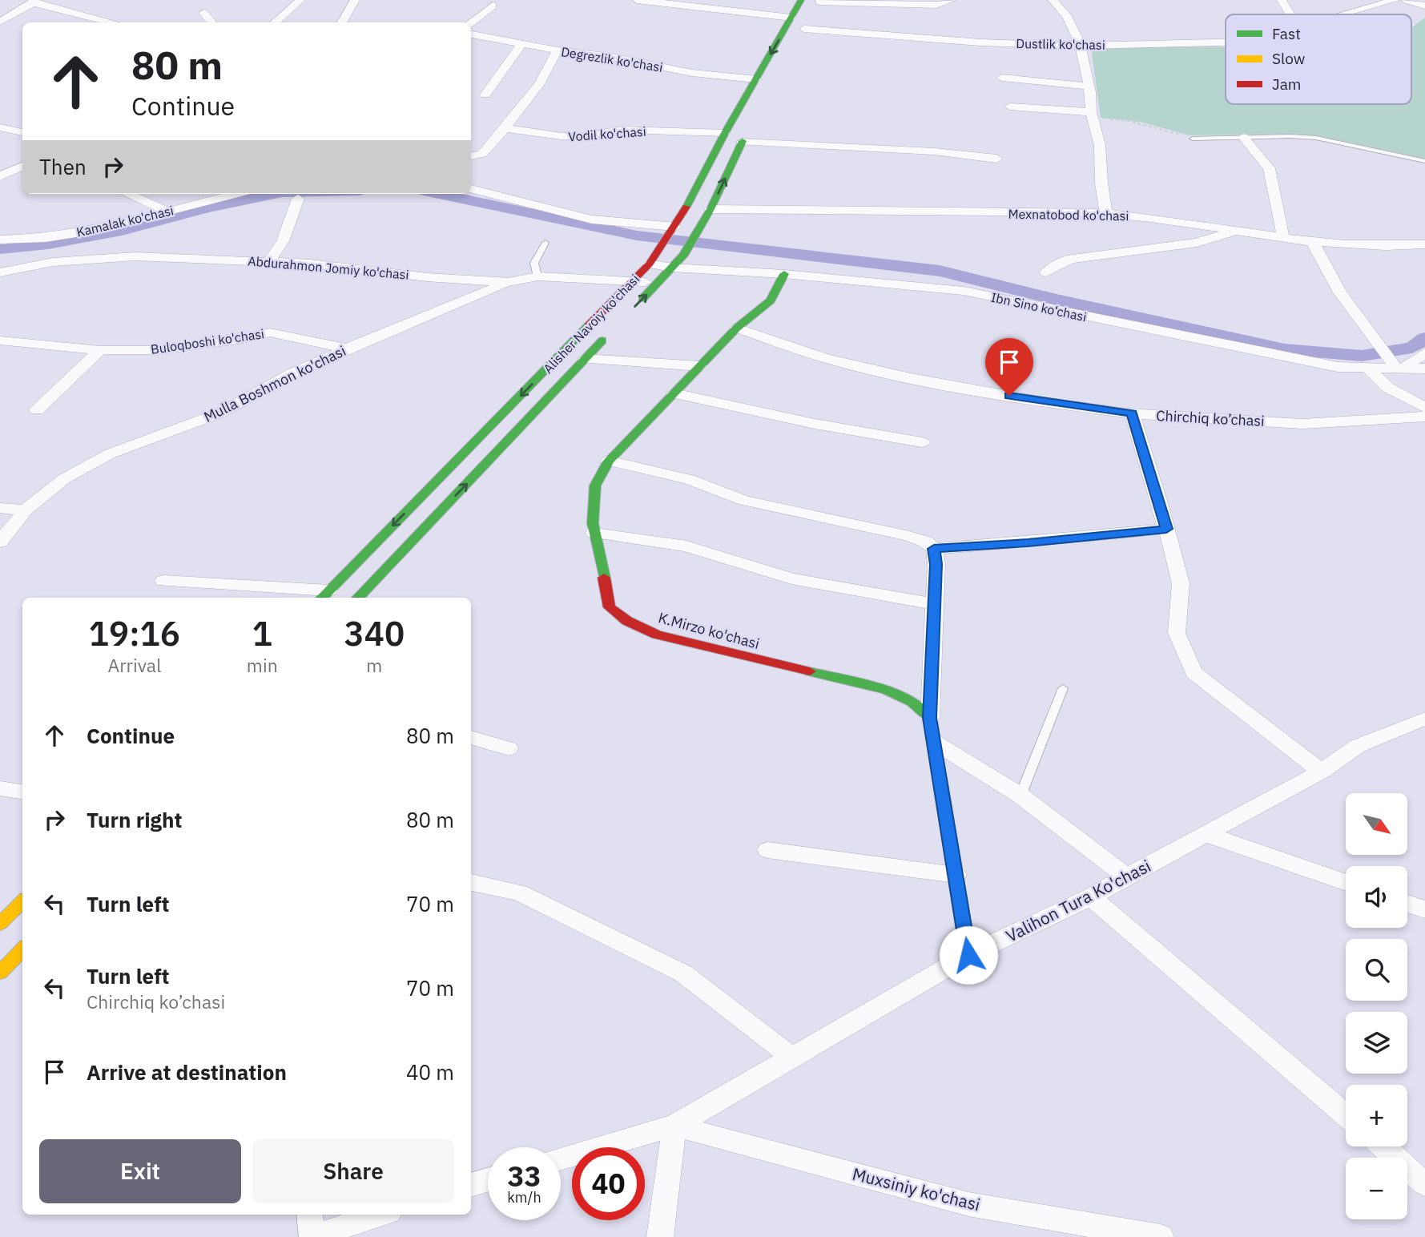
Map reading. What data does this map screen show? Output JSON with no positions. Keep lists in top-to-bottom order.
{
  "streets": {
    "main road": ["Alisher Navoiy ko'chasi", "K.Mirzo ko'chasi"],
    "street": [
      "Dustlik ko'chasi",
      "Degrezlik ko'chasi",
      "Vodil ko'chasi",
      "Mexnatobod ko'chasi",
      "Kamalak ko'chasi",
      "Abdurahmon Jomiy ko'chasi",
      "Ibn Sino ko‘chasi",
      "Buloqboshi ko'chasi",
      "Mulla Boshmon ko'chasi",
      "Chirchiq ko’chasi",
      "Valihon Tura Ko'chasi",
      "Muxsiniy ko'chasi"
    ]
  },
  "crossings": [
    ["Degrezlik ko'chasi", "Alisher Navoiy ko'chasi"],
    ["Vodil ko'chasi", "Alisher Navoiy ko'chasi"],
    ["Mexnatobod ko'chasi", "Alisher Navoiy ko'chasi"],
    ["Abdurahmon Jomiy ko'chasi", "Alisher Navoiy ko'chasi"],
    ["Abdurahmon Jomiy ko'chasi", "Mulla Boshmon ko'chasi"],
    ["Ibn Sino ko‘chasi", "Alisher Navoiy ko'chasi"],
    ["Ibn Sino ko‘chasi", "K.Mirzo ko'chasi"],
    ["Buloqboshi ko'chasi", "Mulla Boshmon ko'chasi"],
    ["Chirchiq ko’chasi", "K.Mirzo ko'chasi"],
    ["Valihon Tura Ko'chasi", "Muxsiniy ko'chasi"]
  ],
  "legend": ["Fast", "Slow", "Jam"],
  "north": "bottom right",
  "page": {
    "turn": ["80 m", "Continue"],
    "then": "Then",
    "eta": [
      "19:16",
      "Arrival",
      "1",
      "min",
      "340",
      "m"
    ],
    "list": [
      {
        "name": "Continue",
        "value": "80 m"
      },
      {
        "name": "Turn right",
        "value": "80 m"
      },
      {
        "name": "Turn left",
        "value": "70 m"
      },
      {
        "name": "Turn left",
        "note": "Chirchiq ko’chasi",
        "value": "70 m"
      },
      {
        "name": "Arrive at destination",
        "value": "40 m"
      }
    ],
    "map_buttons": ["+", "−"],
    "buttons": ["Exit", "Share"],
    "speed": "33 km/h",
    "limit": "40"
  }
}
